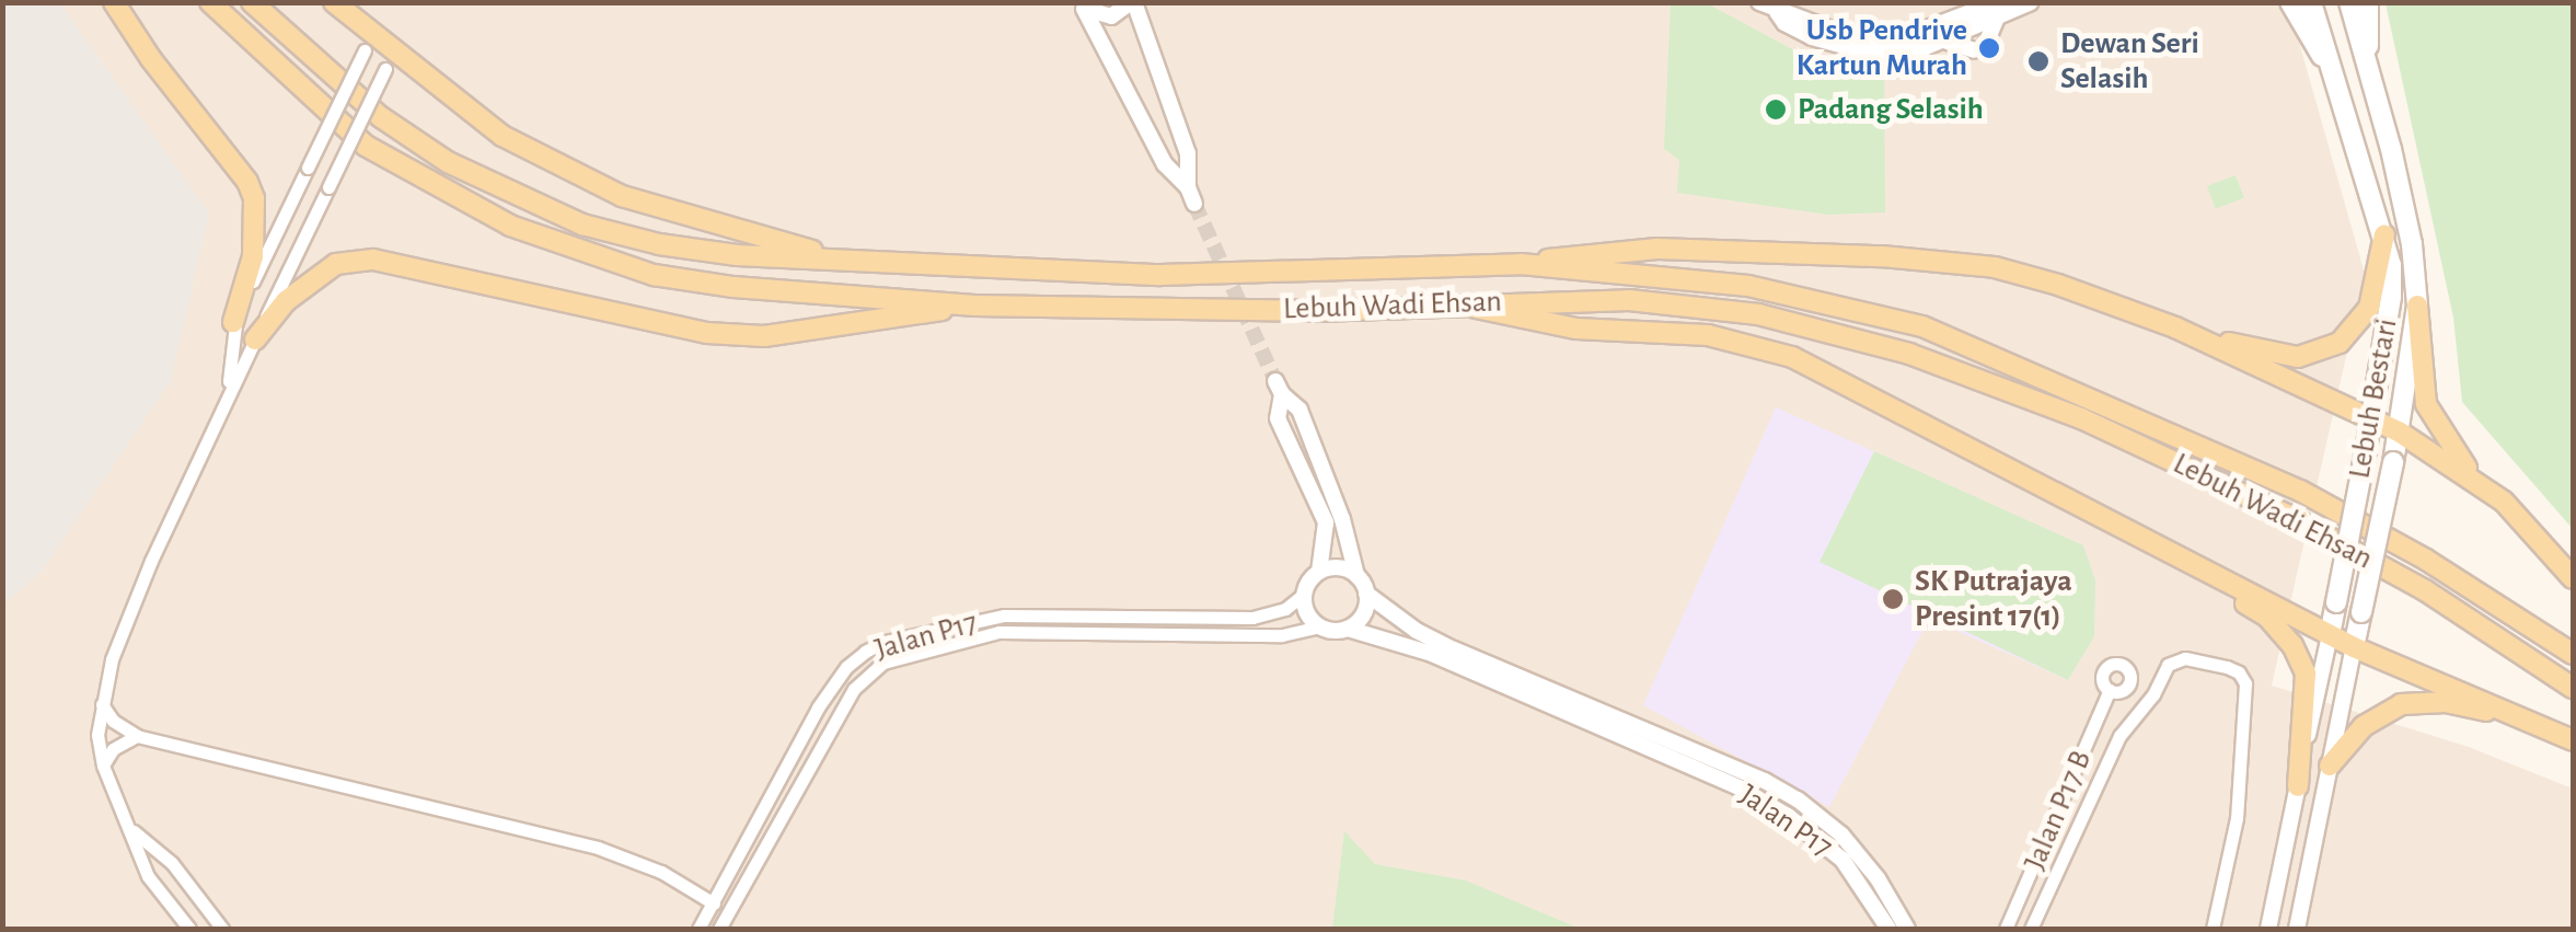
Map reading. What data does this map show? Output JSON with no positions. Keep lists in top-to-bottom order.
{
  "streets": {
    "main road": ["Lebuh Wadi Ehsan", "Lebuh Bestari"],
    "street": ["Jalan P17", "Jalan P17 B"]
  },
  "places": [
    "Usb Pendrive Kartun Murah",
    "Dewan Seri Selasih",
    "Padang Selasih",
    "SK Putrajaya Presint 17(1)"
  ]
}
